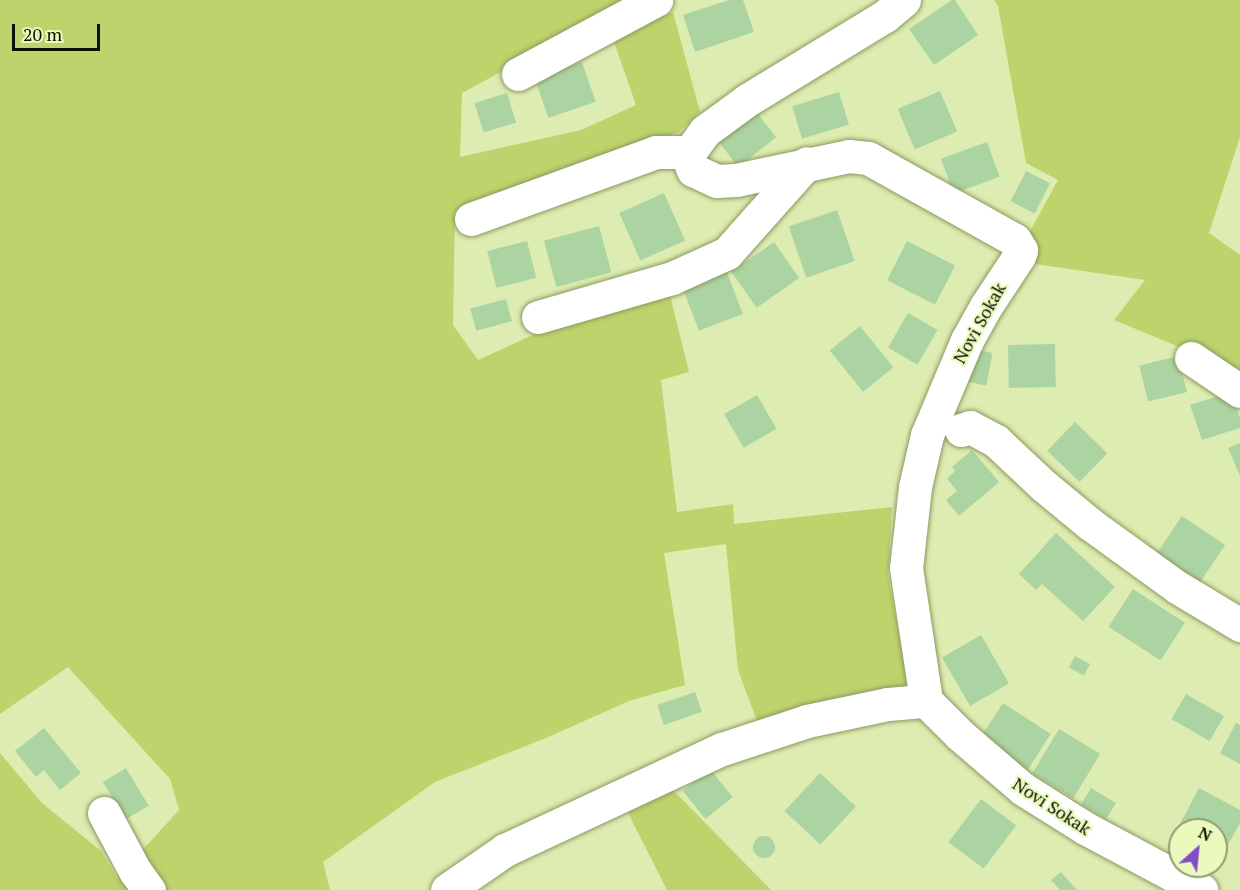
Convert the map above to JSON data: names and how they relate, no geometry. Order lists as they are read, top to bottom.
{
  "streets": {
    "street": ["Novi Sokak"]
  },
  "scale_bar": "20 m",
  "north": "top right"
}
